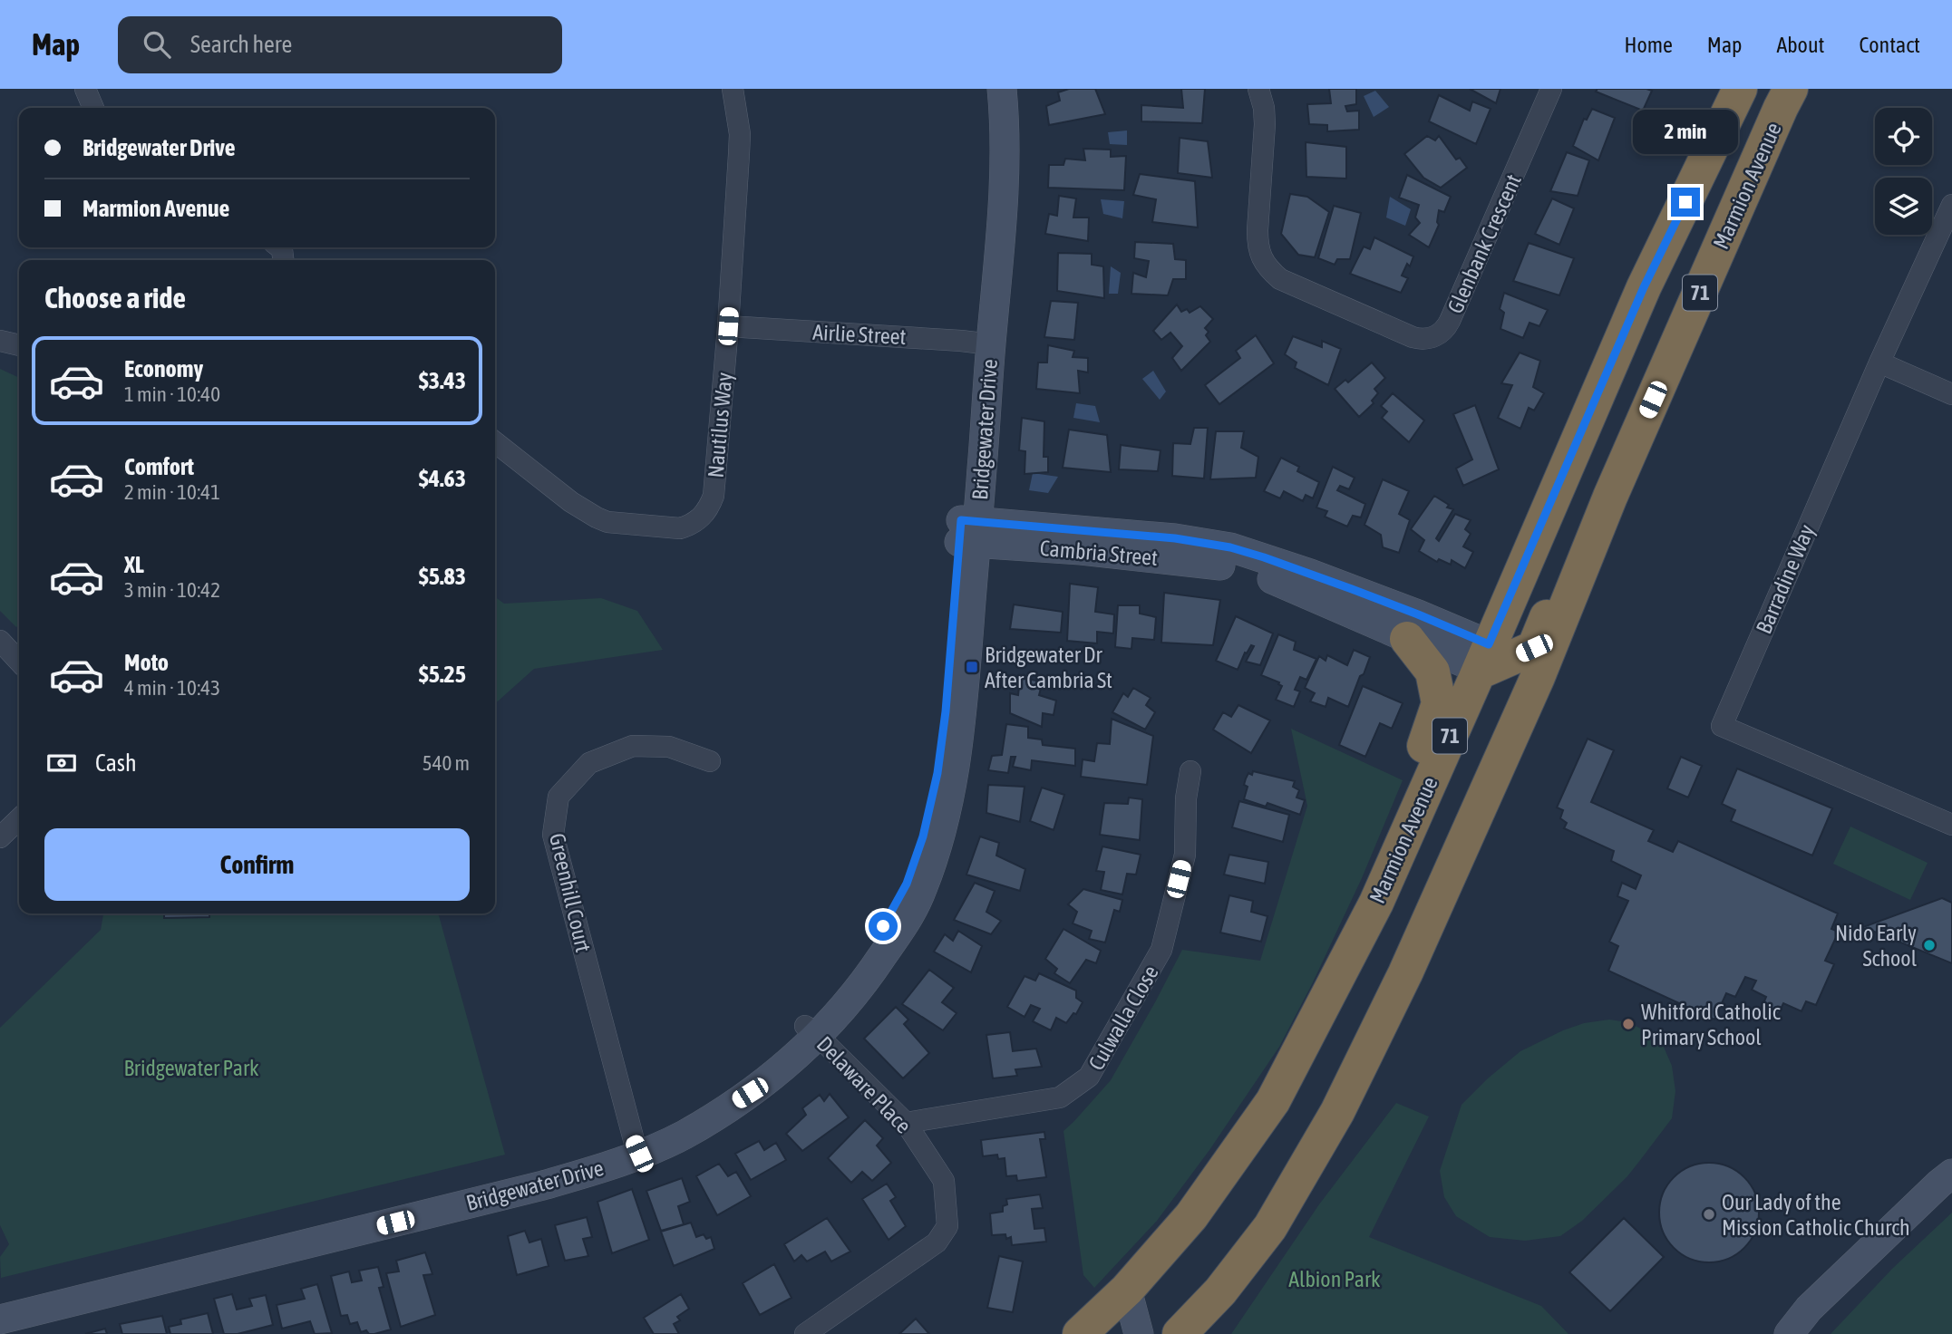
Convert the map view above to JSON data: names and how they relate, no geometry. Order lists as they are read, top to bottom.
{
  "streets": {
    "highway": ["Marmion Avenue", "71"],
    "street": [
      "Glenbank Crescent",
      "Airlie Street",
      "Nautilus Way",
      "Bridgewater Drive",
      "Cambria Street",
      "Barradine Way",
      "Greenhill Court",
      "Culwalla Close",
      "Delaware Place"
    ]
  },
  "crossings": [
    ["Marmion Avenue", "Cambria Street"],
    ["Airlie Street", "Nautilus Way"],
    ["Airlie Street", "Bridgewater Drive"],
    ["Bridgewater Drive", "Cambria Street"],
    ["Bridgewater Drive", "Greenhill Court"],
    ["Bridgewater Drive", "Delaware Place"],
    ["Culwalla Close", "Delaware Place"]
  ],
  "parks": ["Bridgewater Park", "Albion Park"],
  "places": {
    "transit": ["Bridgewater Dr After Cambria St"],
    "other": ["Nido Early School", "Whitford Catholic Primary School", "Our Lady of the Mission Catholic Church"]
  },
  "page": {
    "header": "Map",
    "search": "Search here",
    "nav": [
      "Home",
      "Map",
      "About",
      "Contact"
    ],
    "banner": ["Bridgewater Drive", "Marmion Avenue"],
    "bubble": "2 min",
    "heading": "Choose a ride",
    "list": [
      {
        "name": "Economy",
        "note": "1 min · 10:40",
        "value": "$3.43"
      },
      {
        "name": "Comfort",
        "note": "2 min · 10:41",
        "value": "$4.63"
      },
      {
        "name": "XL",
        "note": "3 min · 10:42",
        "value": "$5.83"
      },
      {
        "name": "Moto",
        "note": "4 min · 10:43",
        "value": "$5.25"
      }
    ],
    "pay": ["Cash", "540 m"],
    "buttons": "Confirm"
  }
}
